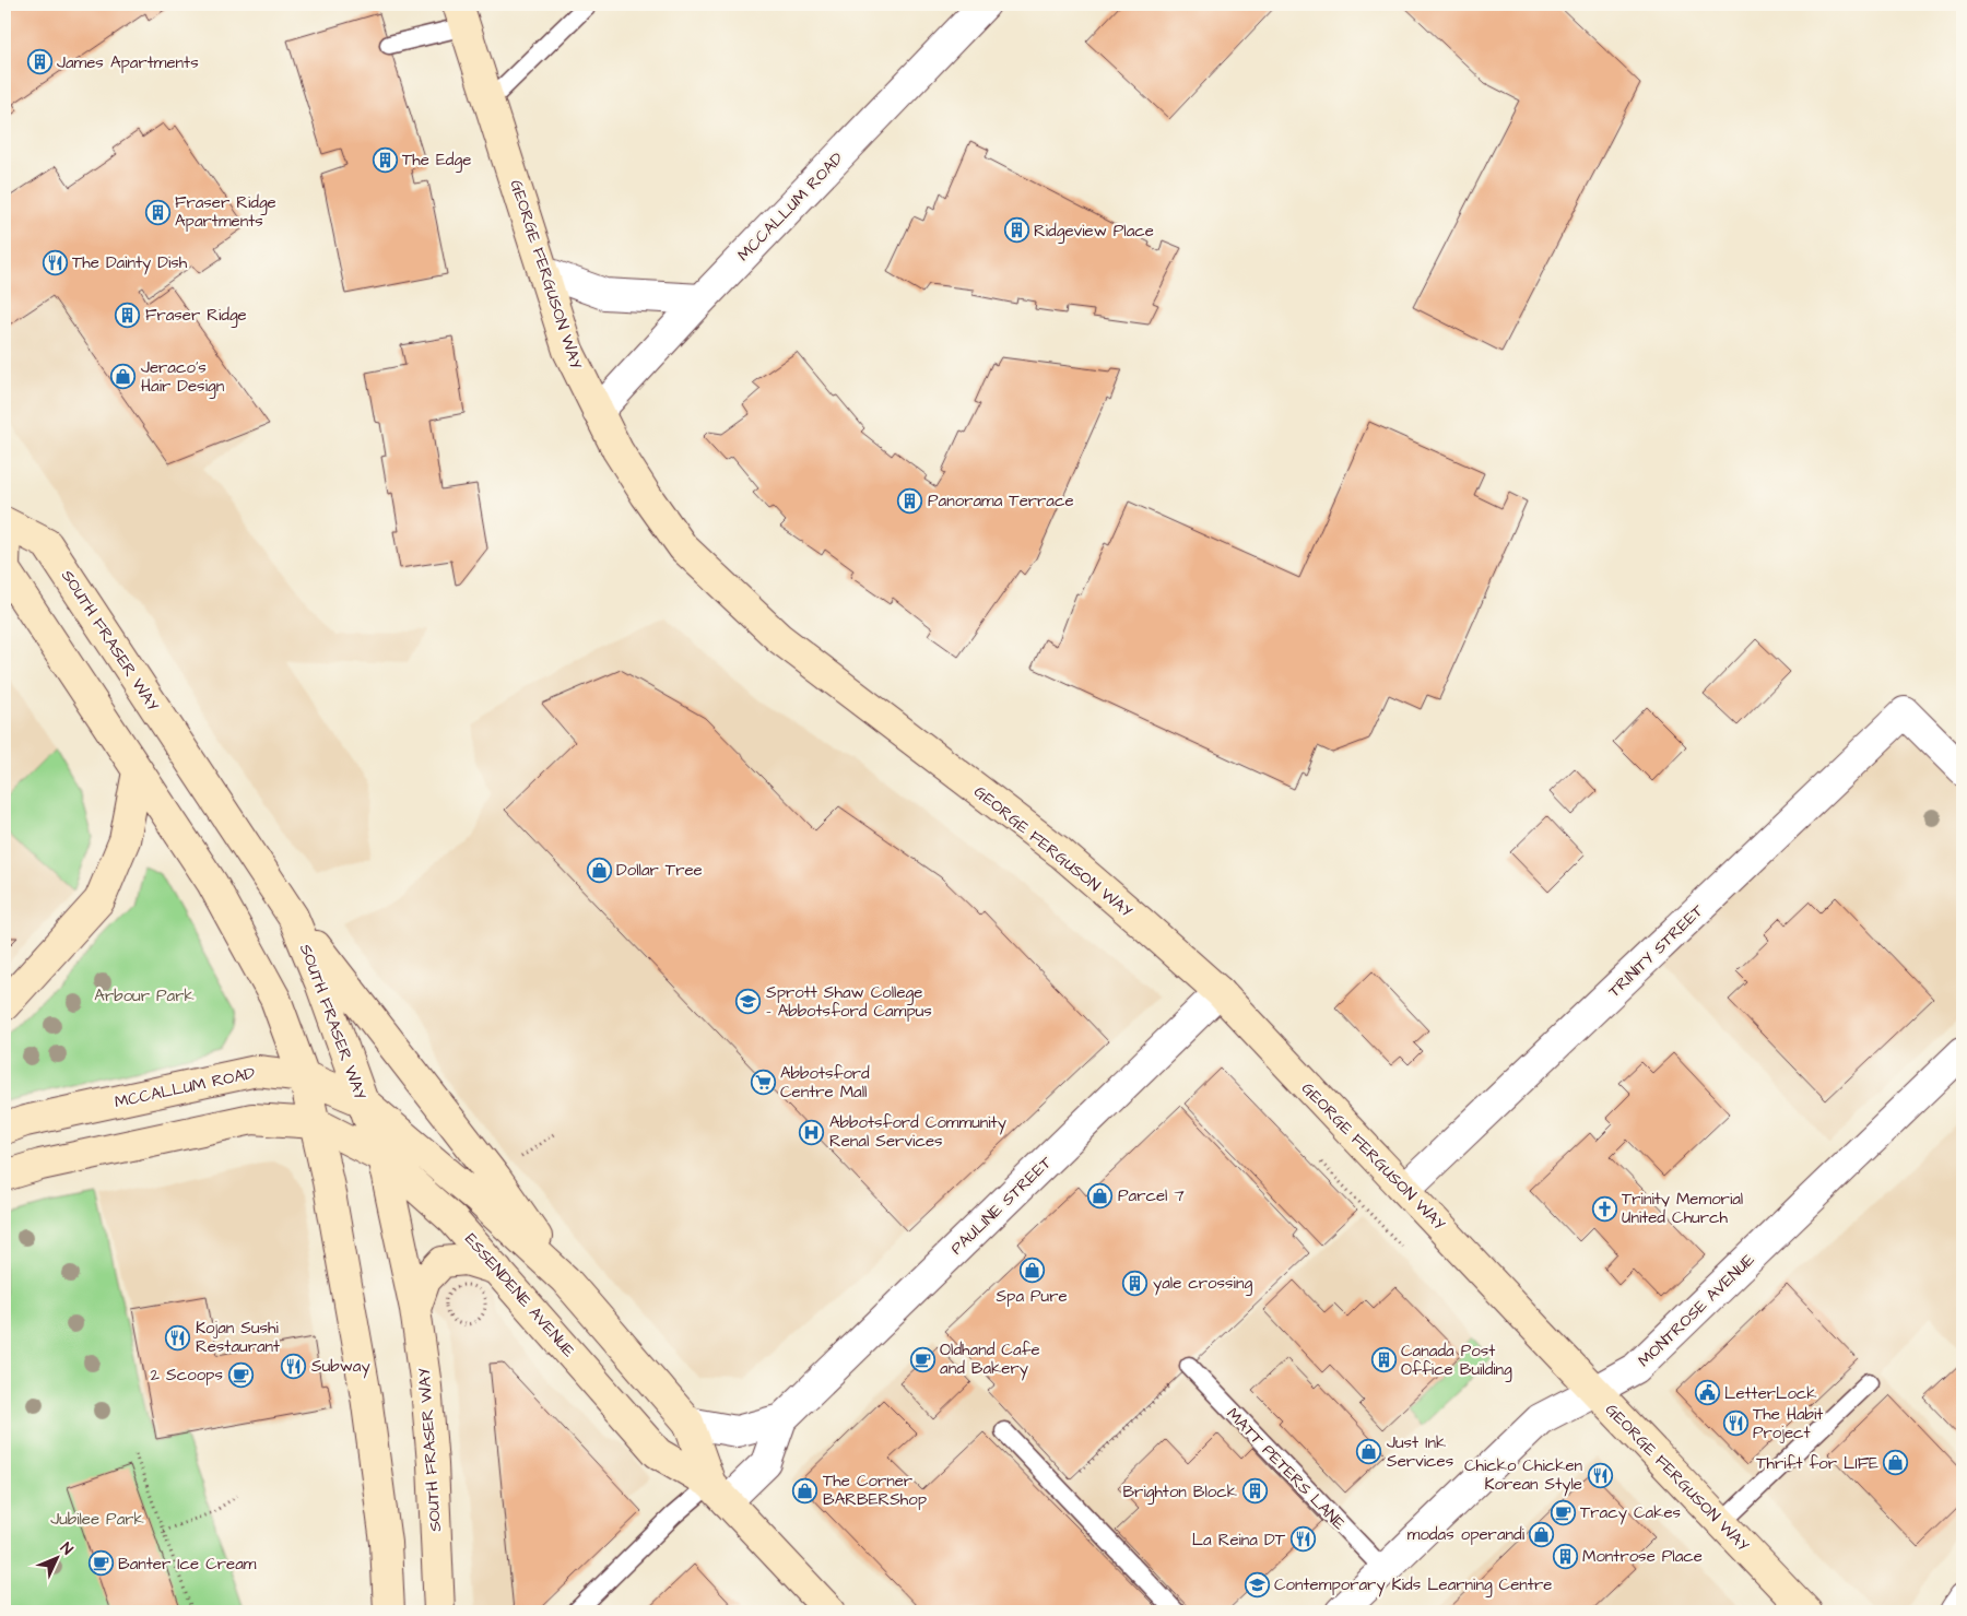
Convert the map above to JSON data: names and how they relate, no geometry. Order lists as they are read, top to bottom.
{
  "streets": {
    "main road": [
      "MCCALLUM ROAD",
      "GEORGE FERGUSON WAY",
      "SOUTH FRASER WAY",
      "ESSENDENE AVENUE"
    ],
    "street": ["TRINITY STREET", "PAULINE STREET", "MONTROSE AVENUE"],
    "lane": ["MATT PETERS LANE"]
  },
  "crossings": [
    ["MCCALLUM ROAD", "GEORGE FERGUSON WAY"],
    ["MCCALLUM ROAD", "SOUTH FRASER WAY"],
    ["MCCALLUM ROAD", "ESSENDENE AVENUE"],
    ["GEORGE FERGUSON WAY", "TRINITY STREET"],
    ["GEORGE FERGUSON WAY", "PAULINE STREET"],
    ["GEORGE FERGUSON WAY", "MONTROSE AVENUE"],
    ["SOUTH FRASER WAY", "ESSENDENE AVENUE"],
    ["PAULINE STREET", "ESSENDENE AVENUE"],
    ["MONTROSE AVENUE", "MATT PETERS LANE"]
  ],
  "parks": ["Arbour Park", "Jubilee Park"],
  "places": {
    "building": [
      "James Apartments",
      "The Edge",
      "Fraser Ridge Apartments",
      "Ridgeview Place",
      "Fraser Ridge",
      "Panorama Terrace",
      "yale crossing",
      "Canada Post Office Building",
      "Brighton Block",
      "Montrose Place"
    ],
    "restaurant": [
      "The Dainty Dish",
      "Kojan Sushi Restaurant",
      "Subway",
      "The Habit Project",
      "Chicko Chicken Korean Style",
      "La Reina DT"
    ],
    "shop": [
      "Jeraco's Hair Design",
      "Dollar Tree",
      "Parcel 7",
      "Spa Pure",
      "Just Ink Services",
      "Thrift for LIFE",
      "The Corner BARBERShop",
      "modas operandi"
    ],
    "school or university": ["Sprott Shaw College - Abbotsford Campus", "Contemporary Kids Learning Centre"],
    "supermarket": ["Abbotsford Centre Mall"],
    "hospital": ["Abbotsford Community Renal Services"],
    "church": ["Trinity Memorial United Church"],
    "cafe": [
      "Oldhand Cafe and Bakery",
      "2 Scoops",
      "Tracy Cakes",
      "Banter Ice Cream"
    ],
    "public building": ["LetterLock"]
  },
  "north": "top right"
}
